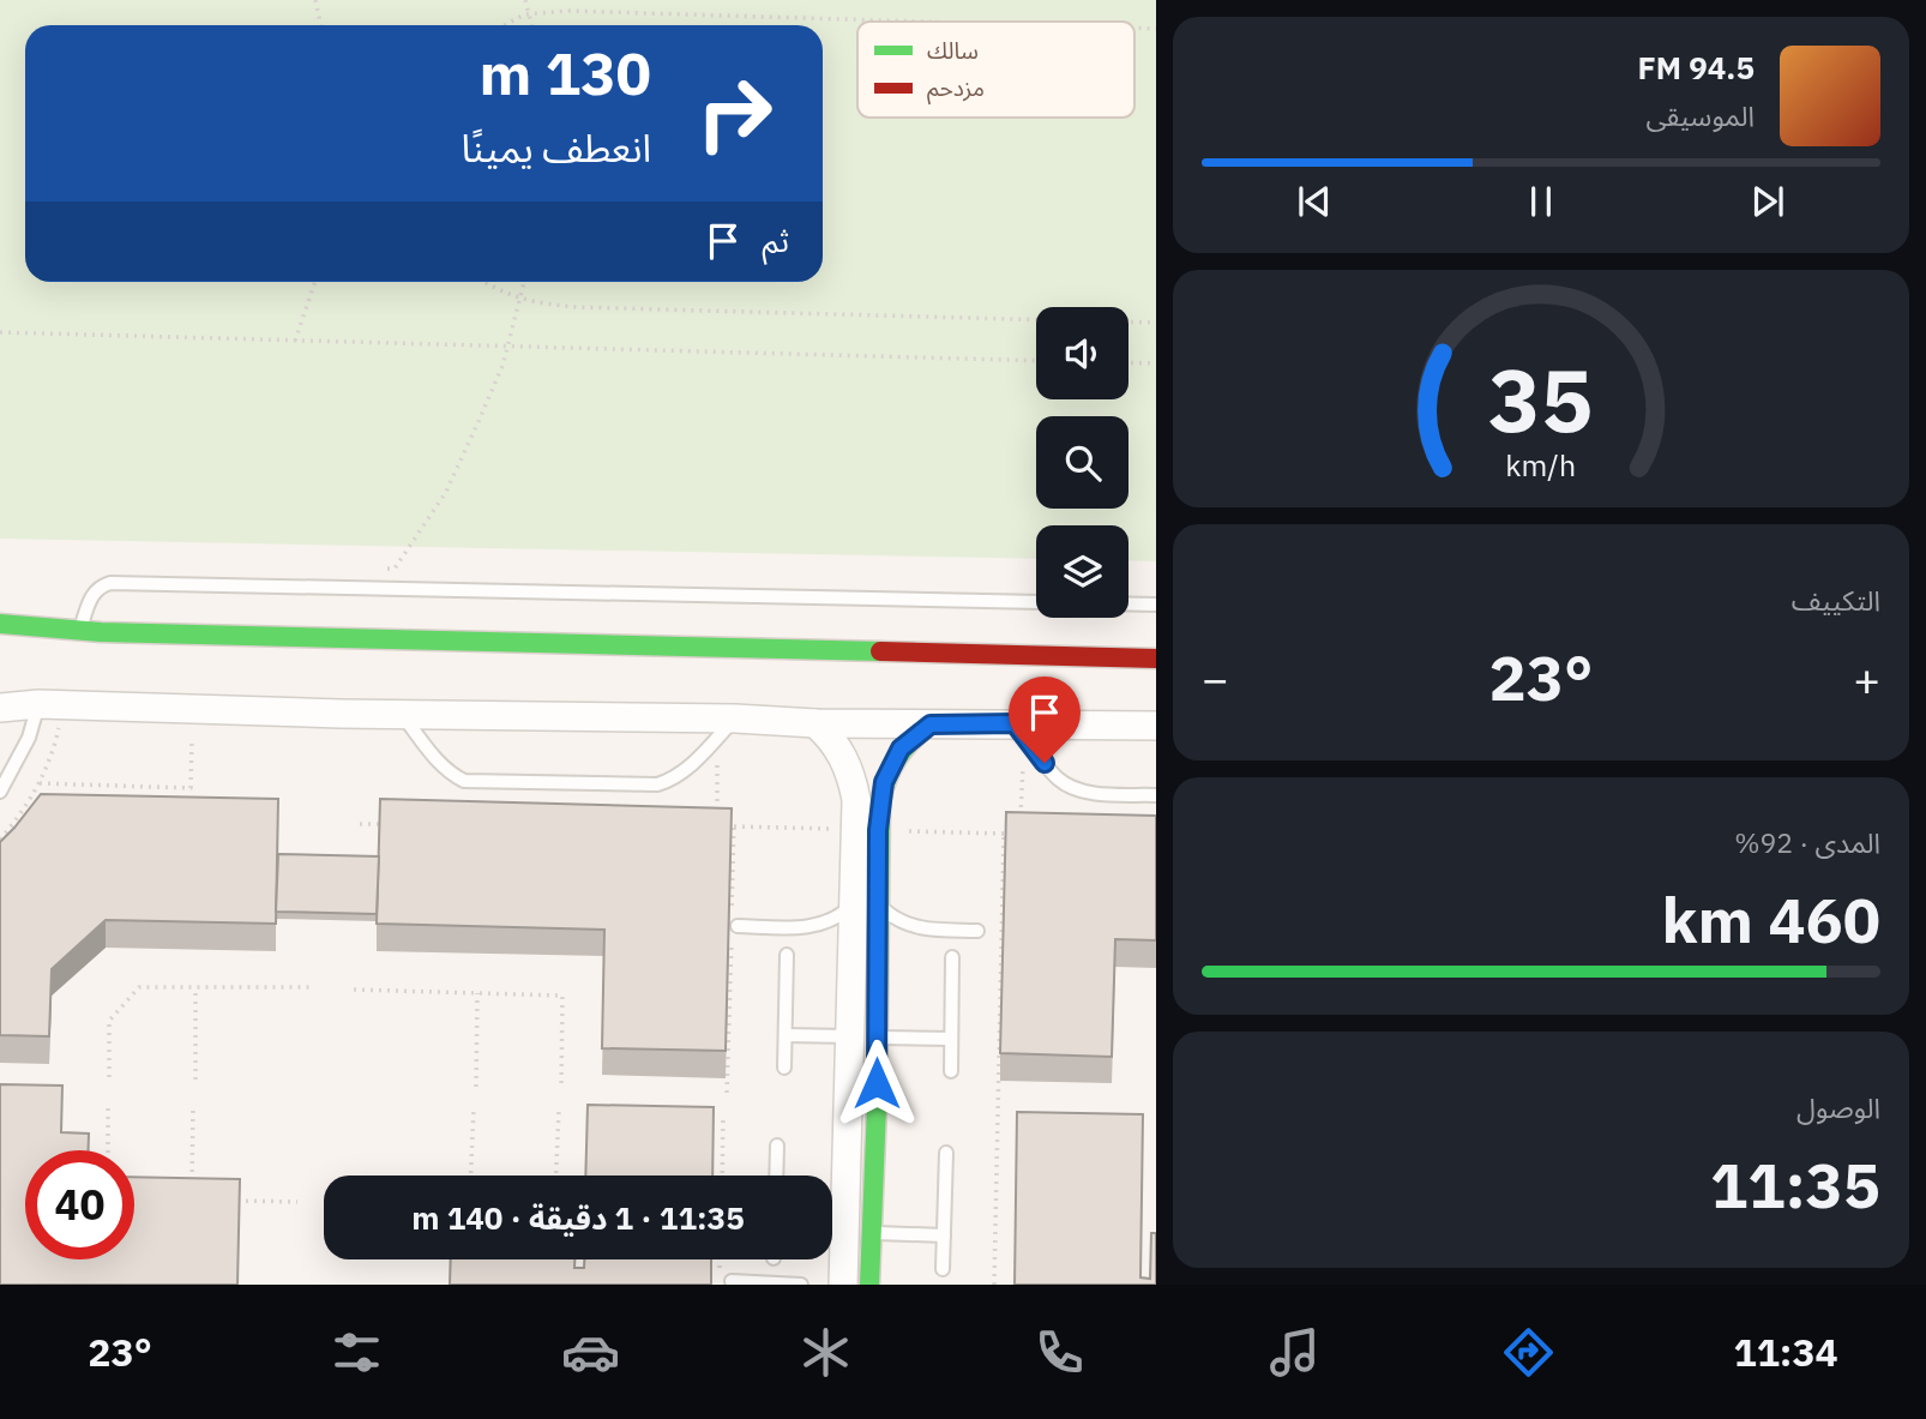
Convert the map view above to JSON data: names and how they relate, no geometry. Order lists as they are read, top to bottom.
{
  "legend": ["سالك", "مزدحم"],
  "page": {
    "turn": ["130 m", "انعطف يمينًا"],
    "song": ["94.5 FM", "الموسيقى"],
    "then": "ثم",
    "tile": [
      "التكييف",
      ["المدى · 92%", "460 km"],
      ["الوصول", "11:35"]
    ],
    "heat": ["−", "23°", "+"],
    "limit": "40",
    "trip": "11:35 · 1 دقيقة · 140 m",
    "tabs": ["11:34", "23°"],
    "gauge": ["35", "km/h"]
  }
}
